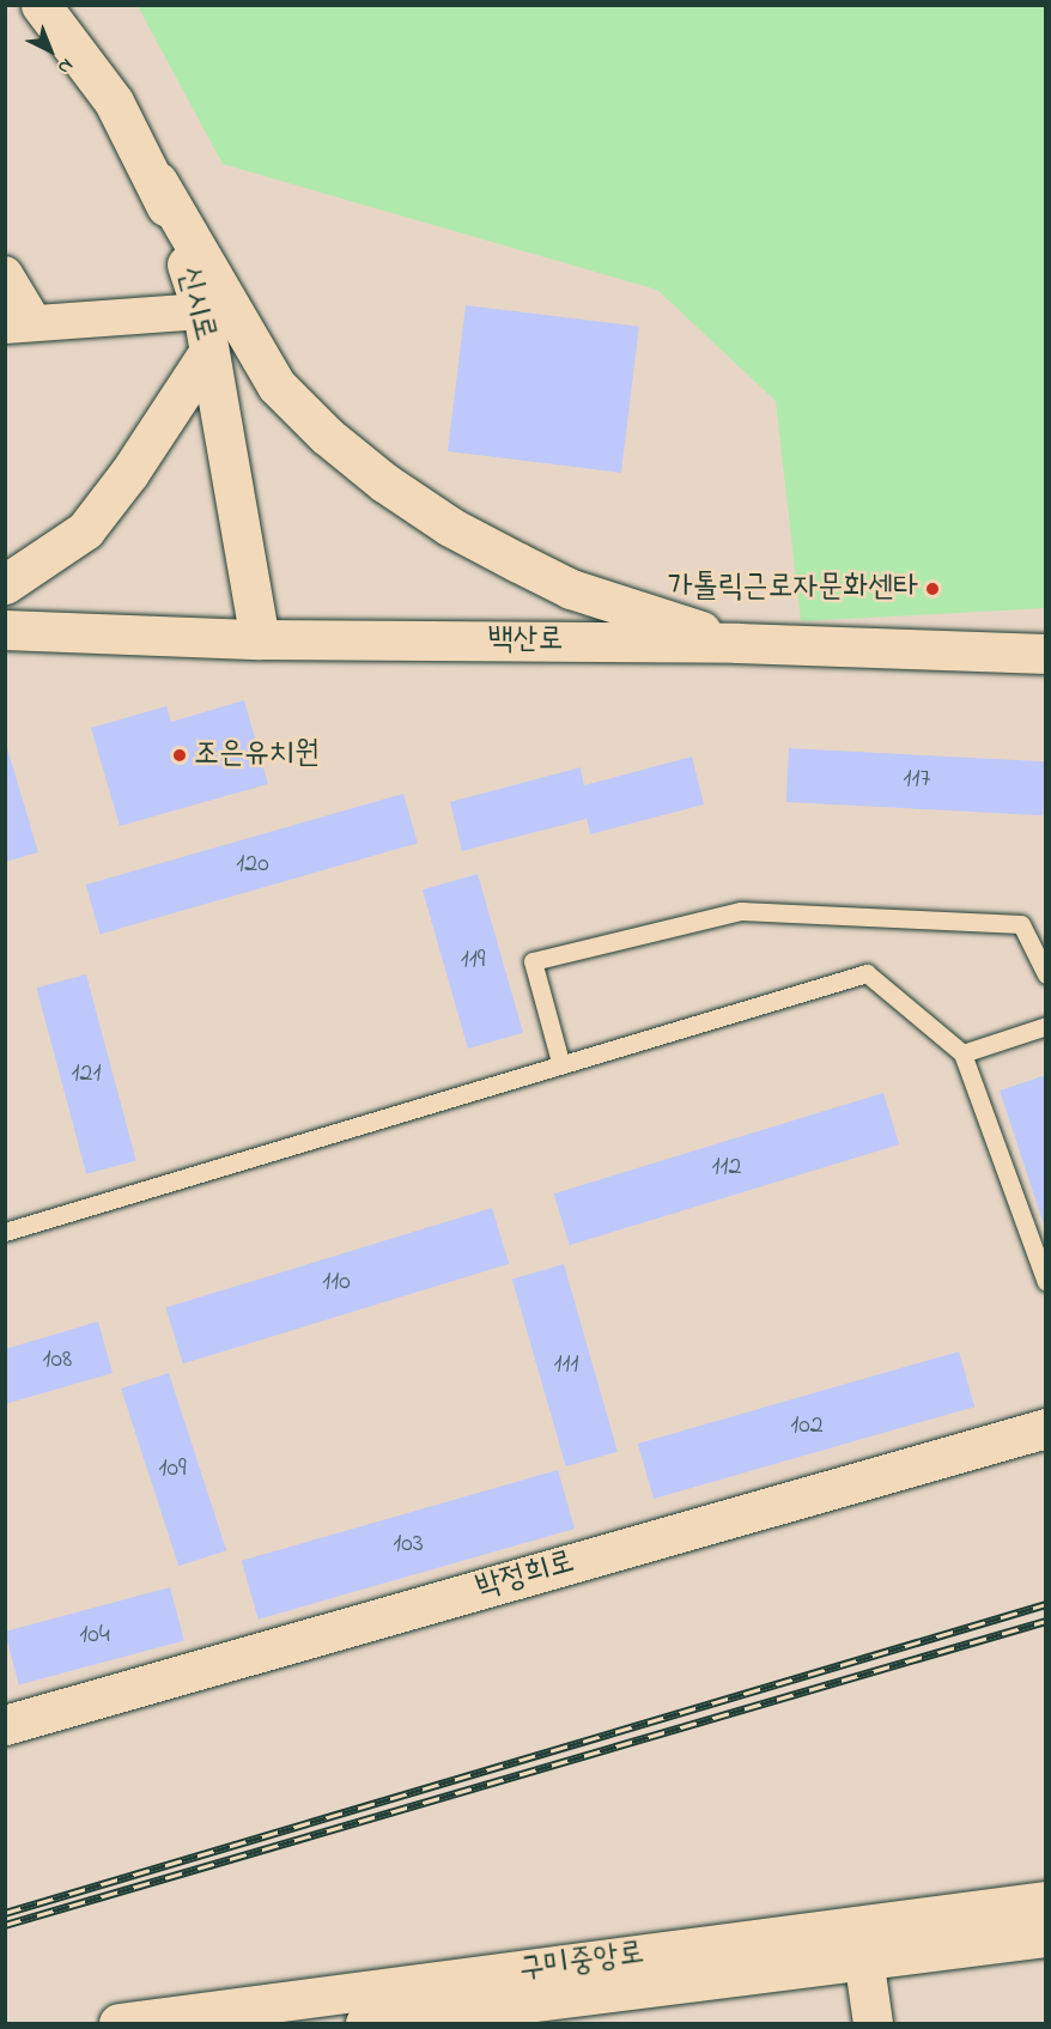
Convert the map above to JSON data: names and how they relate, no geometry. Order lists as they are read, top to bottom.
{
  "streets": {
    "street": [
      "신시로",
      "백산로",
      "박정희로",
      "구미중앙로"
    ]
  },
  "crossings": [
    ["신시로", "백산로"]
  ],
  "places": ["가톨릭근로자문화센타", "조은유치원"],
  "house_numbers": [
    "117",
    "120",
    "119",
    "121",
    "112",
    "110",
    "108",
    "111",
    "102",
    "109",
    "103",
    "104"
  ],
  "north": "bottom right"
}
